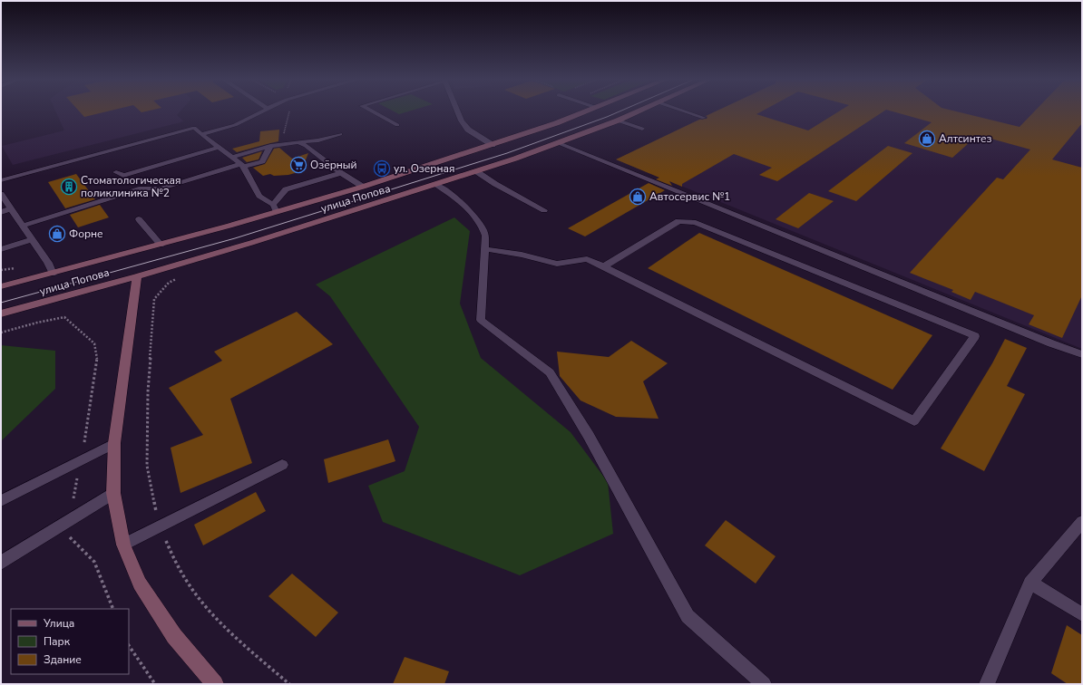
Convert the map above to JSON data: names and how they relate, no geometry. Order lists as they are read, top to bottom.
{
  "streets": {
    "main road": ["улица Попова"]
  },
  "places": {
    "shop": ["Алтсинтез", "Автосервис №1", "Форне"],
    "supermarket": ["Озёрный"],
    "bus stop": ["ул. Озерная"],
    "building": ["Стоматологическая поликлиника №2"]
  },
  "legend": ["Улица", "Парк", "Здание"]
}
